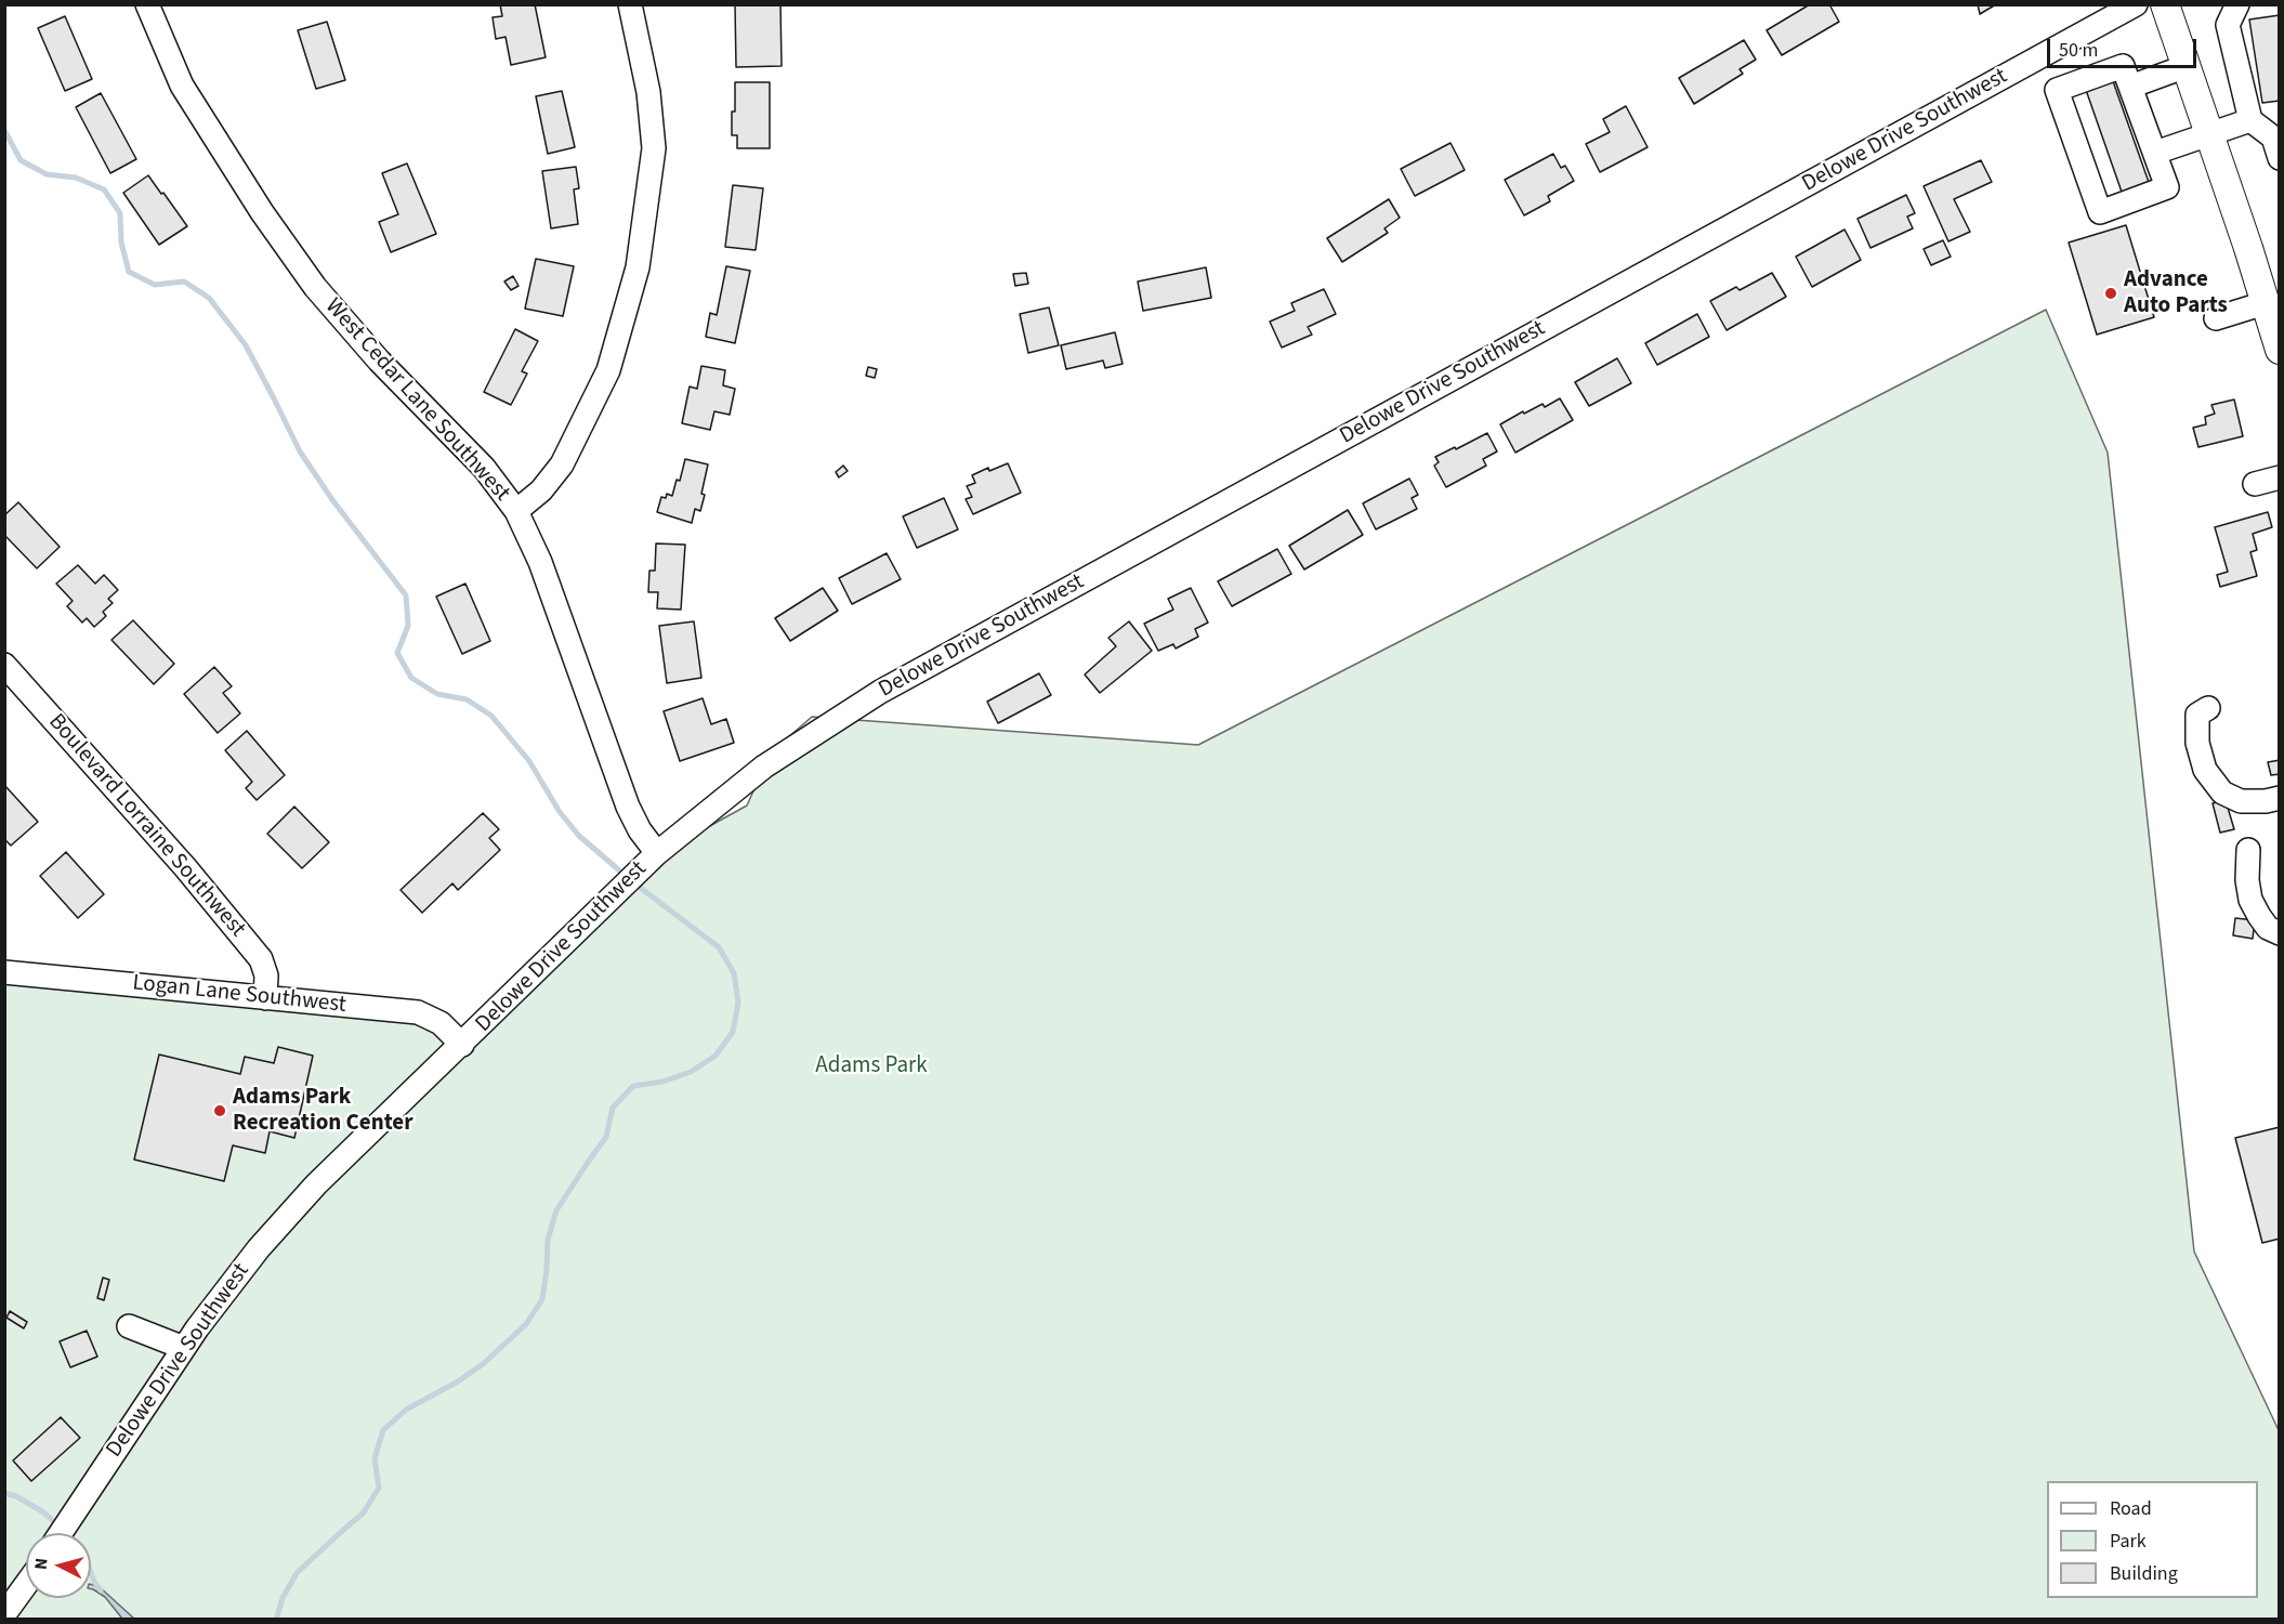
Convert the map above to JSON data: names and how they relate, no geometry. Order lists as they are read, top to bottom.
{
  "streets": {
    "street": [
      "Delowe Drive Southwest",
      "West Cedar Lane Southwest",
      "Boulevard Lorraine Southwest",
      "Logan Lane Southwest"
    ]
  },
  "crossings": [
    ["Delowe Drive Southwest", "West Cedar Lane Southwest"],
    ["Delowe Drive Southwest", "Logan Lane Southwest"],
    ["Boulevard Lorraine Southwest", "Logan Lane Southwest"]
  ],
  "parks": ["Adams Park"],
  "places": ["Advance Auto Parts", "Adams Park Recreation Center"],
  "legend": ["Road", "Park", "Building"],
  "scale_bar": "50 m",
  "north": "left"
}
